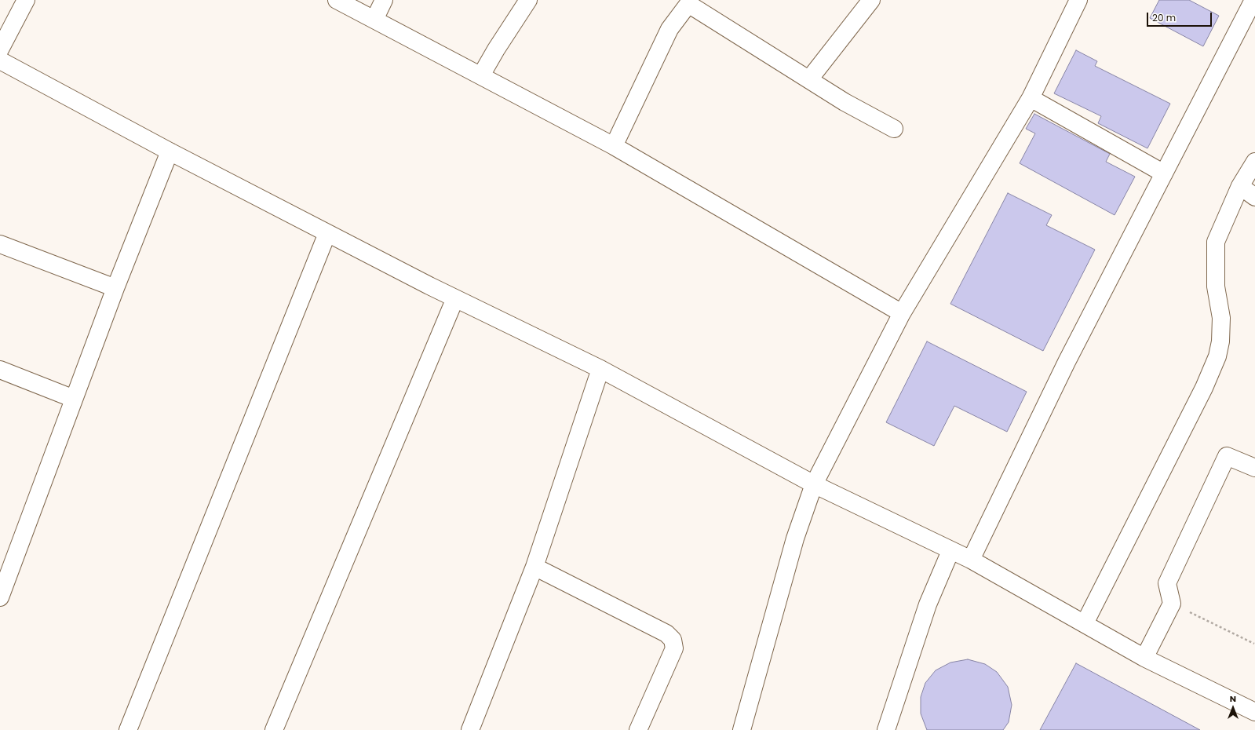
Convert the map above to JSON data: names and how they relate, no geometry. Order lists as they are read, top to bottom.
{
  "scale_bar": "20 m",
  "north": "top"
}
